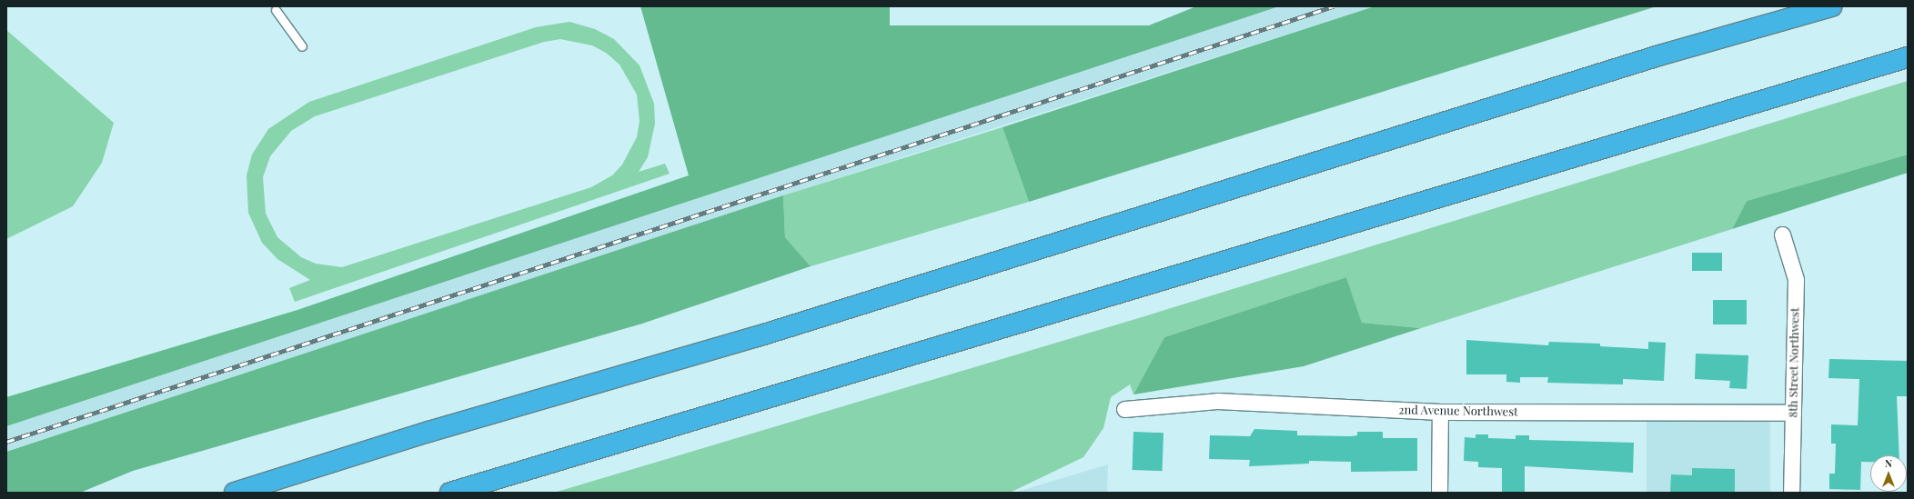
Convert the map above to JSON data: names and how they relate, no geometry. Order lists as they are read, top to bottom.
{
  "streets": {
    "street": ["8th Street Northwest", "2nd Avenue Northwest"]
  },
  "crossings": [
    ["8th Street Northwest", "2nd Avenue Northwest"]
  ],
  "north": "top"
}
